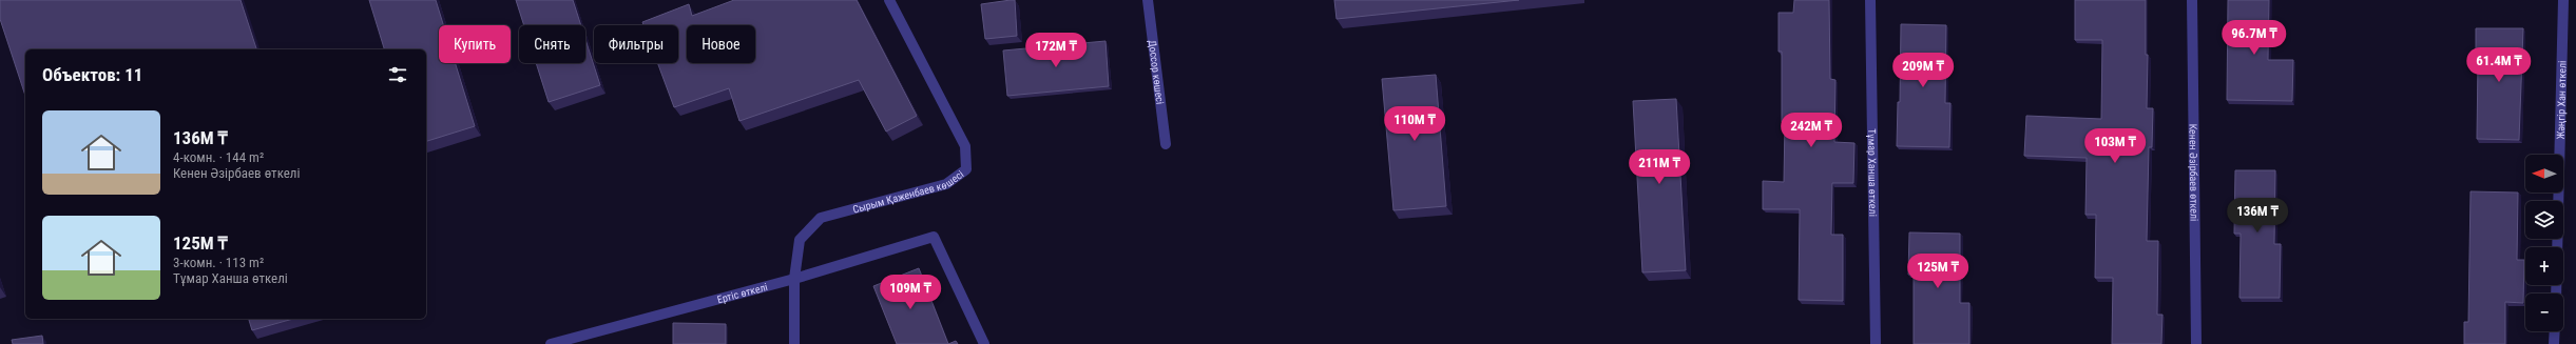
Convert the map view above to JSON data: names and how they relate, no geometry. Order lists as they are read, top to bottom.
{
  "streets": {
    "street": [
      "Доссор көшесі",
      "Жәңгір Хан өткелі",
      "Тұмар Ханша өткелі",
      "Кенен Әзірбаев өткелі",
      "Сырым Қаженбаев көшесі",
      "Ертіс өткелі"
    ]
  },
  "crossings": [
    ["Сырым Қаженбаев көшесі", "Ертіс өткелі"]
  ],
  "north": "left",
  "page": {
    "price": [
      "96.7M ₸",
      "172M ₸",
      "61.4M ₸",
      "209M ₸",
      "110M ₸",
      "242M ₸",
      "103M ₸",
      "211M ₸",
      "136M ₸",
      "125M ₸",
      "109M ₸"
    ],
    "chip": [
      "Купить",
      "Снять",
      "Фильтры",
      "Новое"
    ],
    "heading": "Объектов: 11",
    "list": [
      {
        "name": "136M ₸",
        "note": "4-комн. · 144 m² · Кенен Әзірбаев өткелі"
      },
      {
        "name": "125M ₸",
        "note": "3-комн. · 113 m² · Тұмар Ханша өткелі"
      }
    ],
    "map_buttons": ["+", "−"]
  }
}
